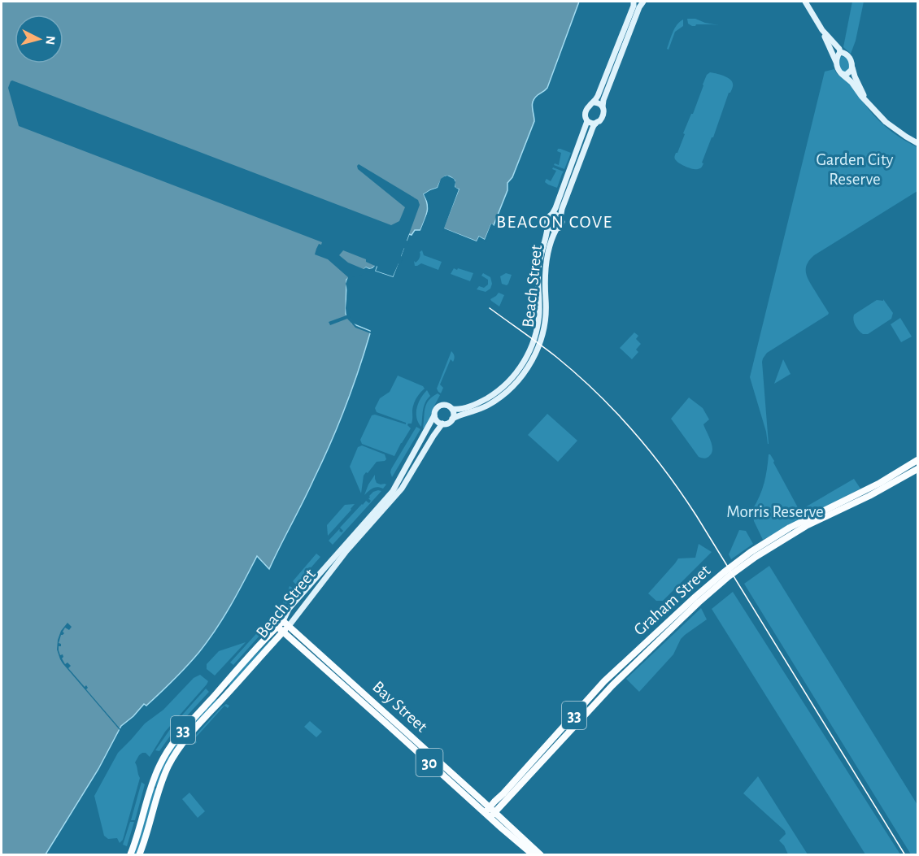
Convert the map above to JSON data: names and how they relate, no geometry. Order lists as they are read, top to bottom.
{
  "streets": {
    "main road": [
      "Beach Street",
      "Graham Street",
      "Bay Street",
      "33",
      "30"
    ]
  },
  "crossings": [
    ["Beach Street", "Bay Street"],
    ["Graham Street", "Bay Street"]
  ],
  "districts": ["BEACON COVE"],
  "parks": ["Garden City Reserve", "Morris Reserve"],
  "north": "right"
}
